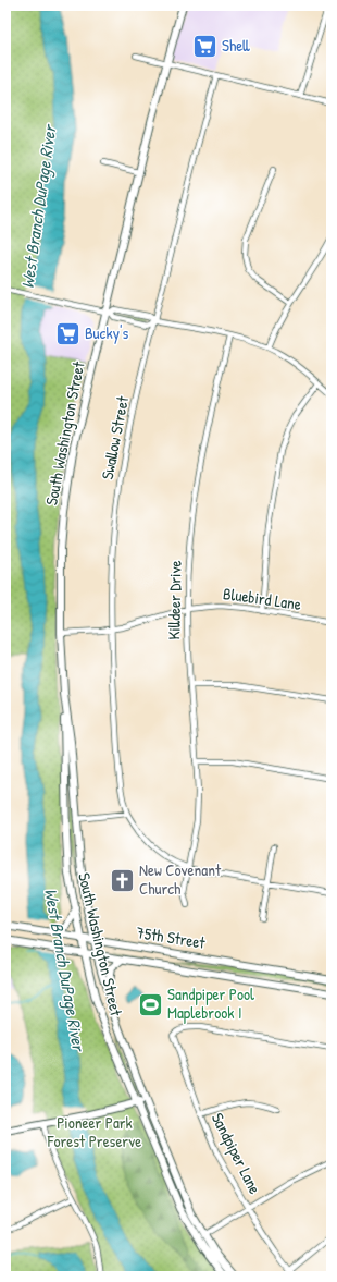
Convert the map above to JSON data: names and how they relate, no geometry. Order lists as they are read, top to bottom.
{
  "streets": {
    "main road": ["South Washington Street", "75th Street"],
    "street": [
      "Swallow Street",
      "Bluebird Lane",
      "Killdeer Drive",
      "Sandpiper Lane"
    ]
  },
  "crossings": [
    ["South Washington Street", "Bluebird Lane"],
    ["South Washington Street", "75th Street"],
    ["Swallow Street", "Bluebird Lane"],
    ["Swallow Street", "Killdeer Drive"],
    ["Bluebird Lane", "Killdeer Drive"]
  ],
  "water": ["West Branch DuPage River"],
  "parks": ["Pioneer Park Forest Preserve"],
  "places": {
    "supermarket": ["Shell", "Bucky's"],
    "church": ["New Covenant Church"],
    "sports": ["Sandpiper Pool Maplebrook I"]
  }
}
